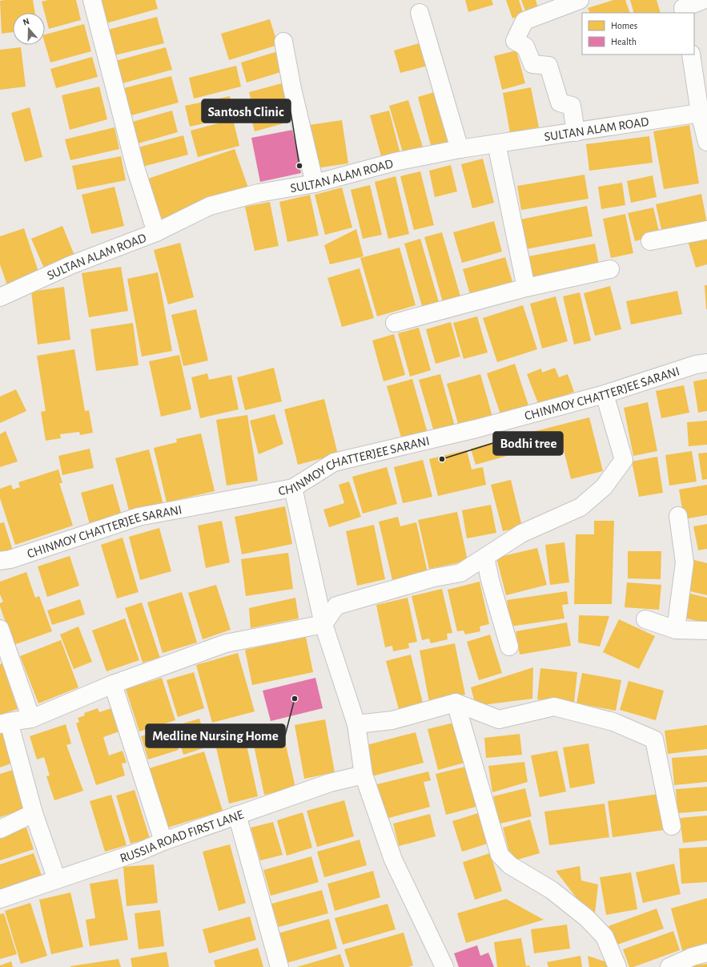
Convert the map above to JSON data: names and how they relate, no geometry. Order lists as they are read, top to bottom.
{
  "streets": {
    "street": ["SULTAN ALAM ROAD", "CHINMOY CHATTERJEE SARANI", "RUSSIA ROAD FIRST LANE"]
  },
  "places": ["Santosh Clinic", "Bodhi tree", "Medline Nursing Home"],
  "legend": ["Homes", "Health"],
  "north": "top"
}
